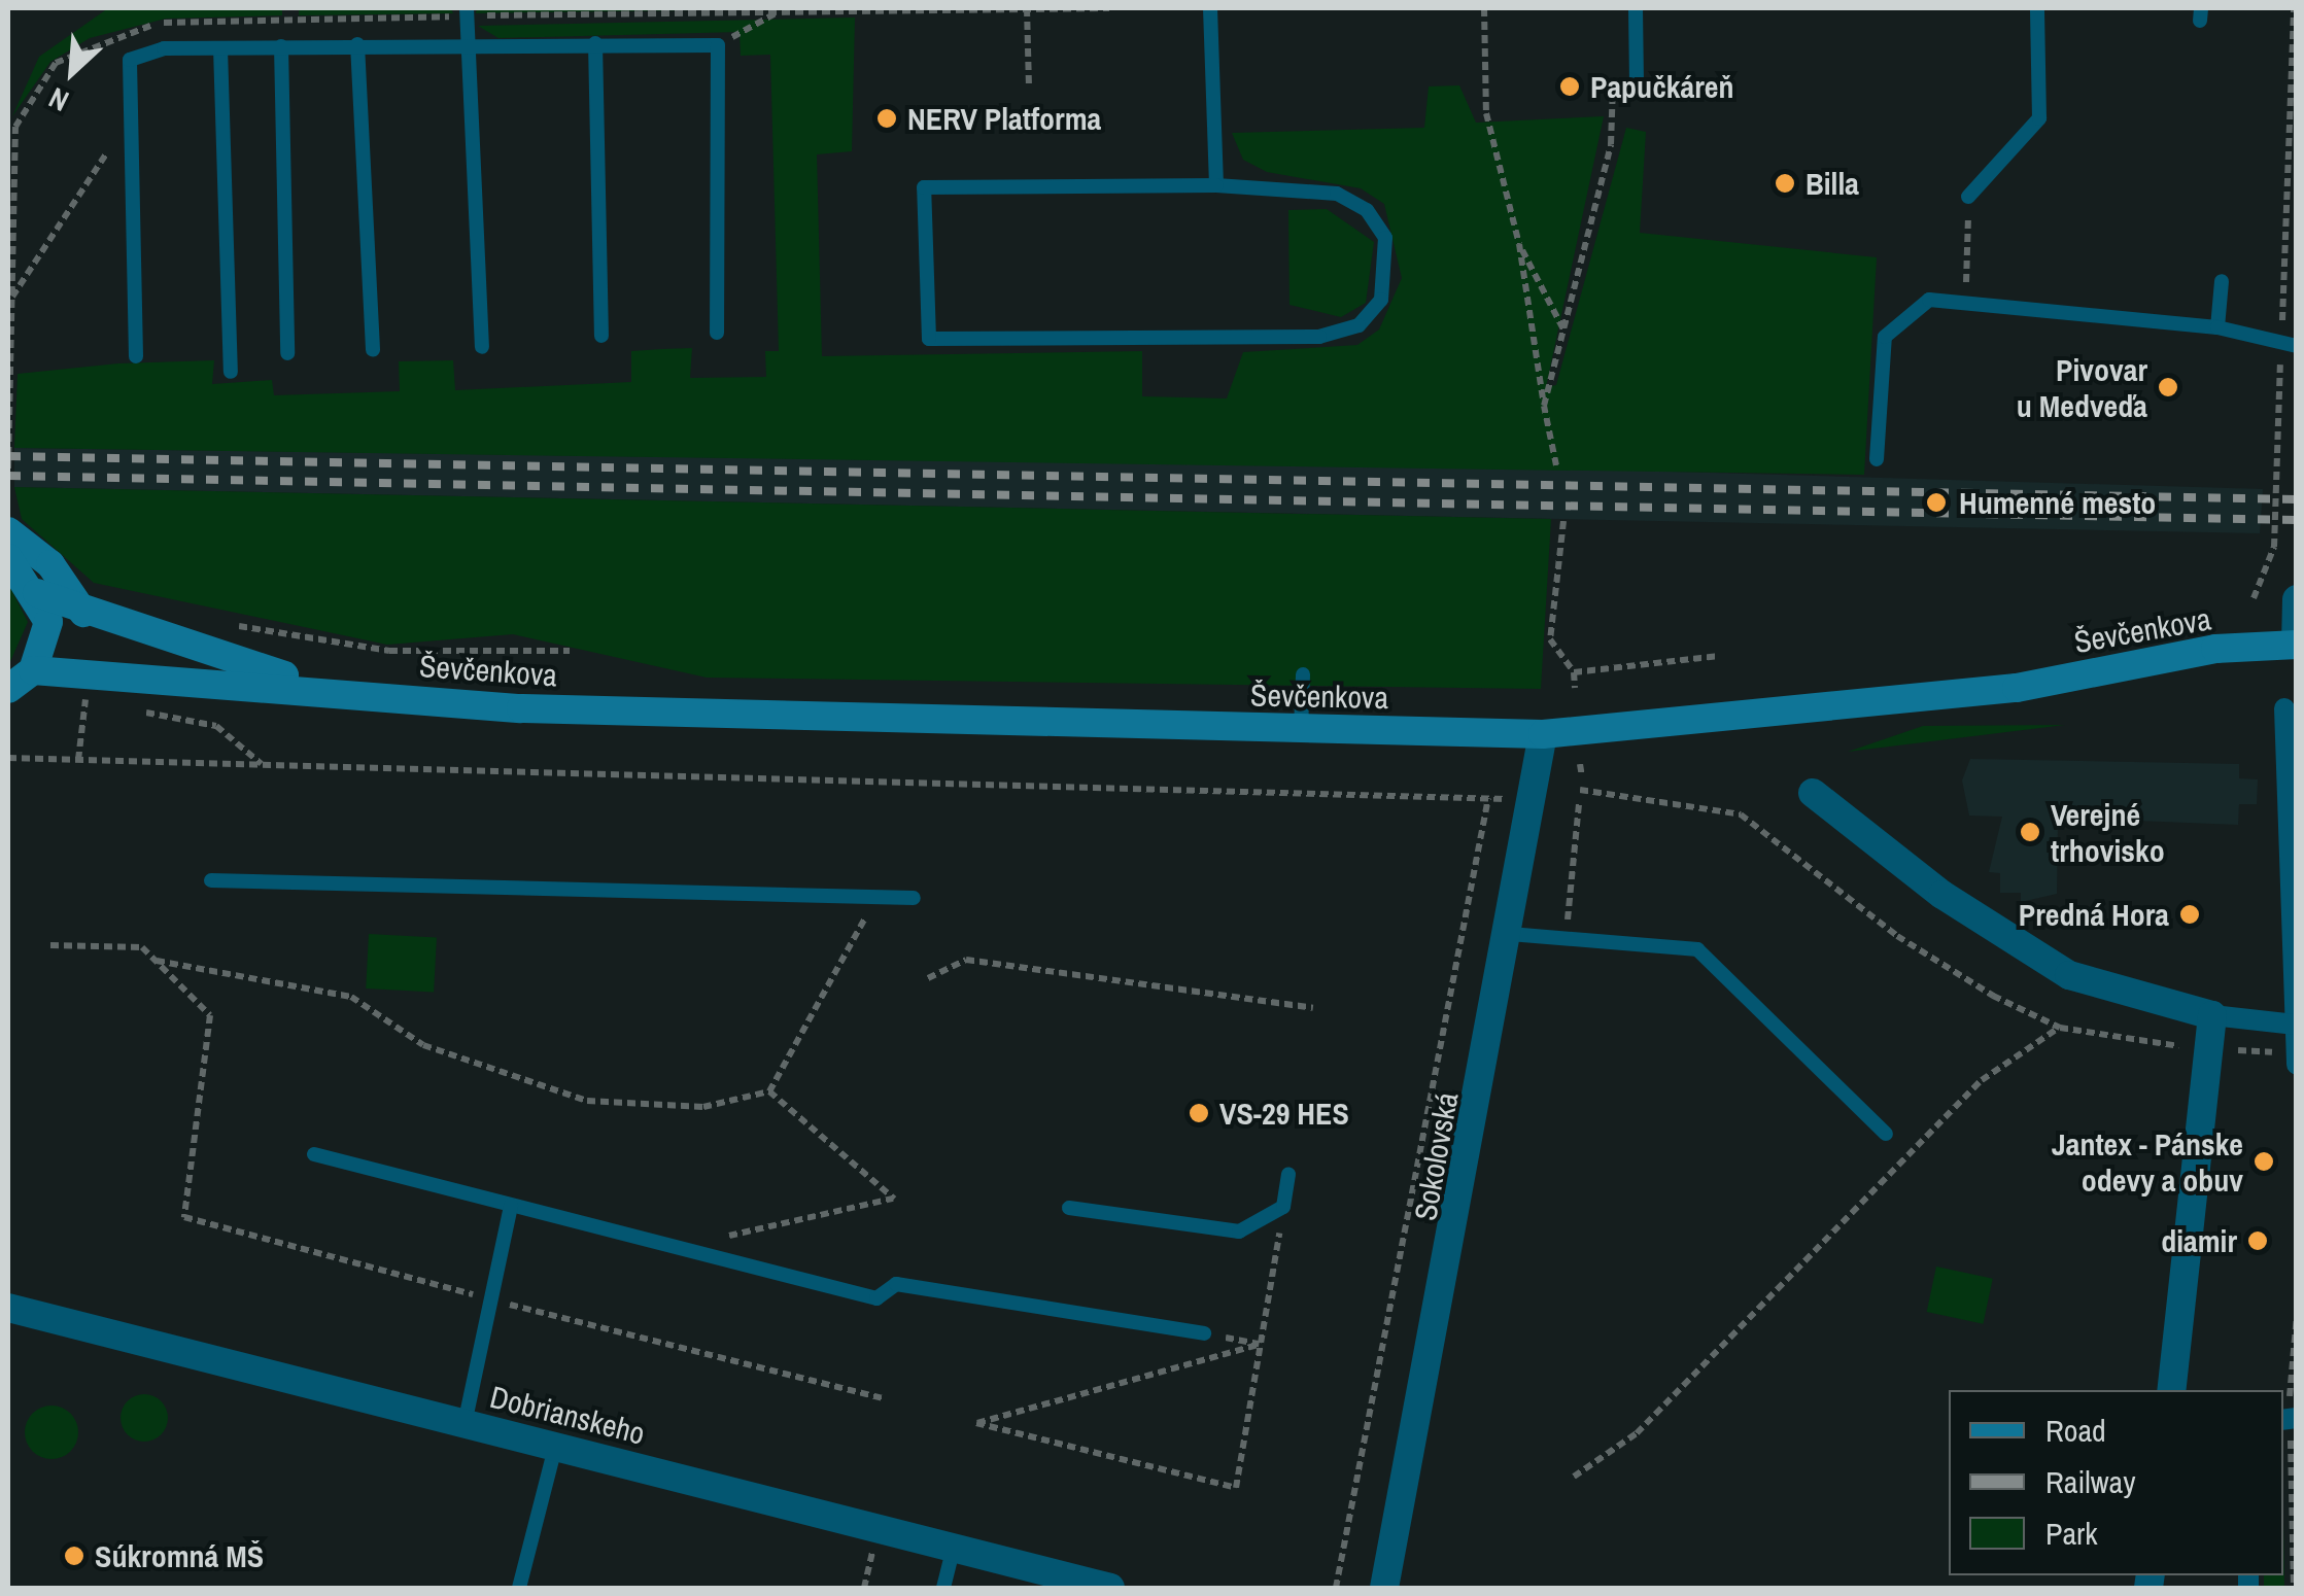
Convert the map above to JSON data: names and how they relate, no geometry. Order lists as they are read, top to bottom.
{
  "streets": {
    "main road": ["Ševčenkova"],
    "street": ["Sokolovská", "Dobrianskeho"]
  },
  "crossings": [
    ["Ševčenkova", "Sokolovská"]
  ],
  "places": [
    "Papučkáreň",
    "NERV Platforma",
    "Billa",
    "Pivovar u Medveďa",
    "Humenné mesto",
    "Verejné trhovisko",
    "Predná Hora",
    "VS-29 HES",
    "Jantex - Pánske odevy a obuv",
    "diamir",
    "Súkromná MŠ"
  ],
  "legend": ["Road", "Railway", "Park"],
  "north": "bottom left"
}
